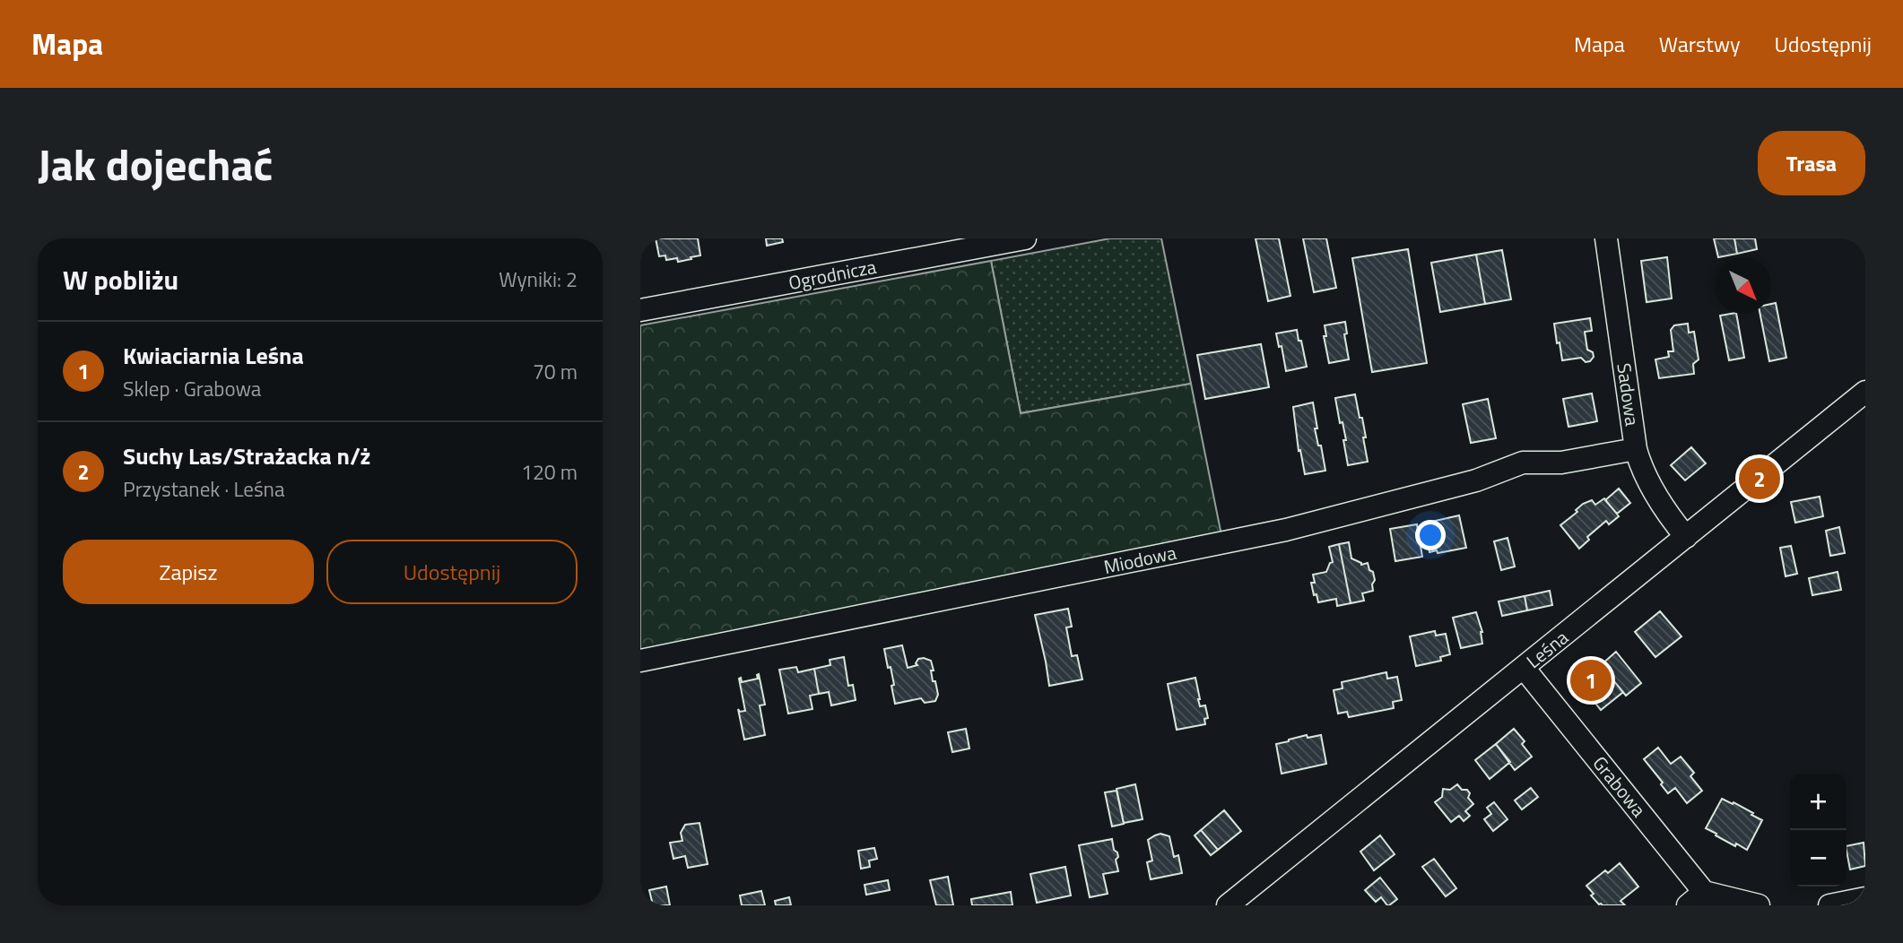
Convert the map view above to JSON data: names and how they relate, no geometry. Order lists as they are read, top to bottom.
{
  "streets": {
    "street": [
      "Ogrodnicza",
      "Sadowa",
      "Miodowa",
      "Leśna",
      "Grabowa"
    ]
  },
  "crossings": [
    ["Sadowa", "Miodowa"],
    ["Sadowa", "Leśna"],
    ["Leśna", "Grabowa"]
  ],
  "north": "bottom right",
  "page": {
    "header": "Mapa",
    "nav": ["Mapa", "Warstwy", "Udostępnij"],
    "title": "Jak dojechać",
    "buttons": [
      "Trasa",
      ["Zapisz", "Udostępnij"]
    ],
    "heading": ["W pobliżu", "Wyniki: 2"],
    "list": [
      {
        "mark": "1",
        "name": "Kwiaciarnia Leśna",
        "note": "Sklep · Grabowa",
        "value": "70 m"
      },
      {
        "mark": "2",
        "name": "Suchy Las/Strażacka n/ż",
        "note": "Przystanek · Leśna",
        "value": "120 m"
      }
    ],
    "pins": ["2", "1"],
    "map_buttons": ["+", "−"]
  }
}
